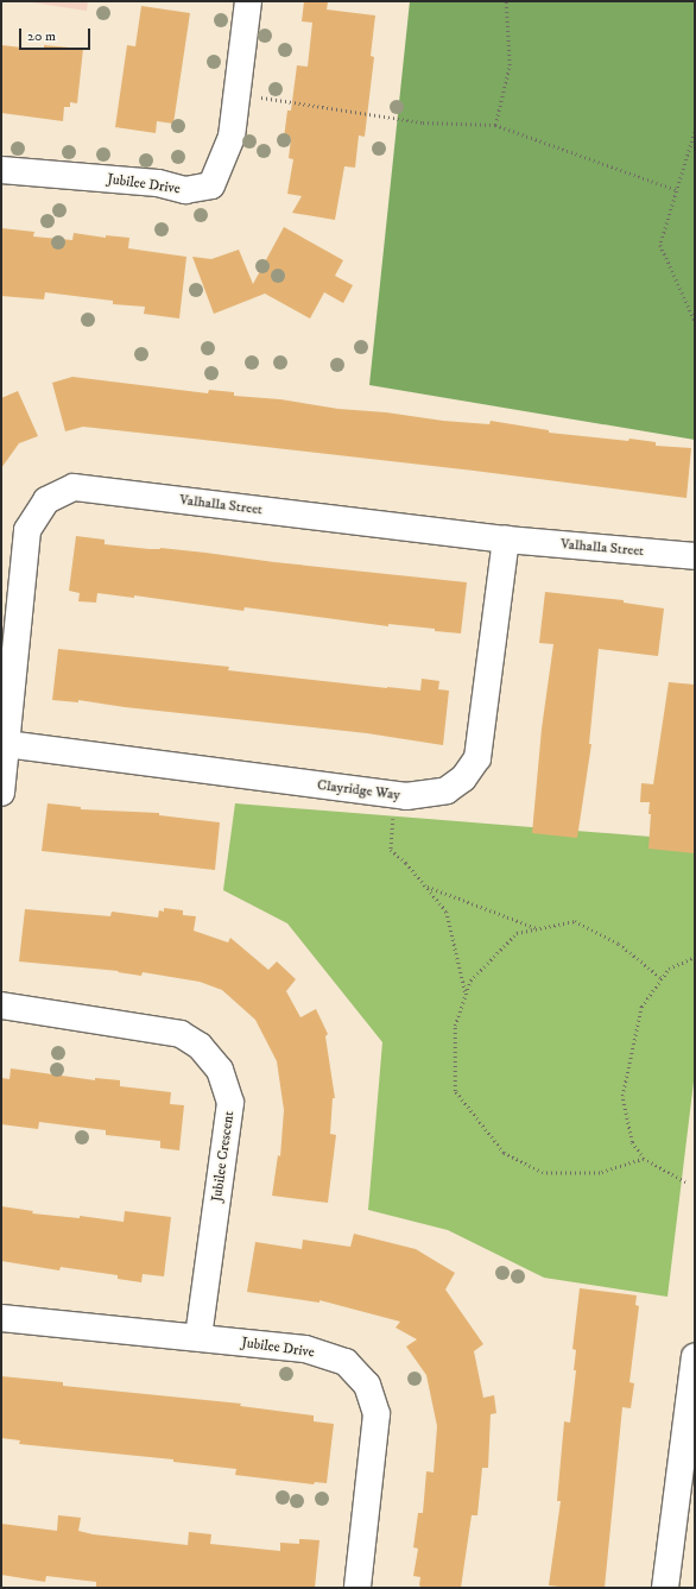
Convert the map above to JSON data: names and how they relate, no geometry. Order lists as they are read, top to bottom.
{
  "streets": {
    "street": [
      "Jubilee Drive",
      "Valhalla Street",
      "Clayridge Way",
      "Jubilee Crescent"
    ]
  },
  "crossings": [
    ["Jubilee Drive", "Jubilee Crescent"],
    ["Valhalla Street", "Clayridge Way"]
  ],
  "scale_bar": "20 m"
}
